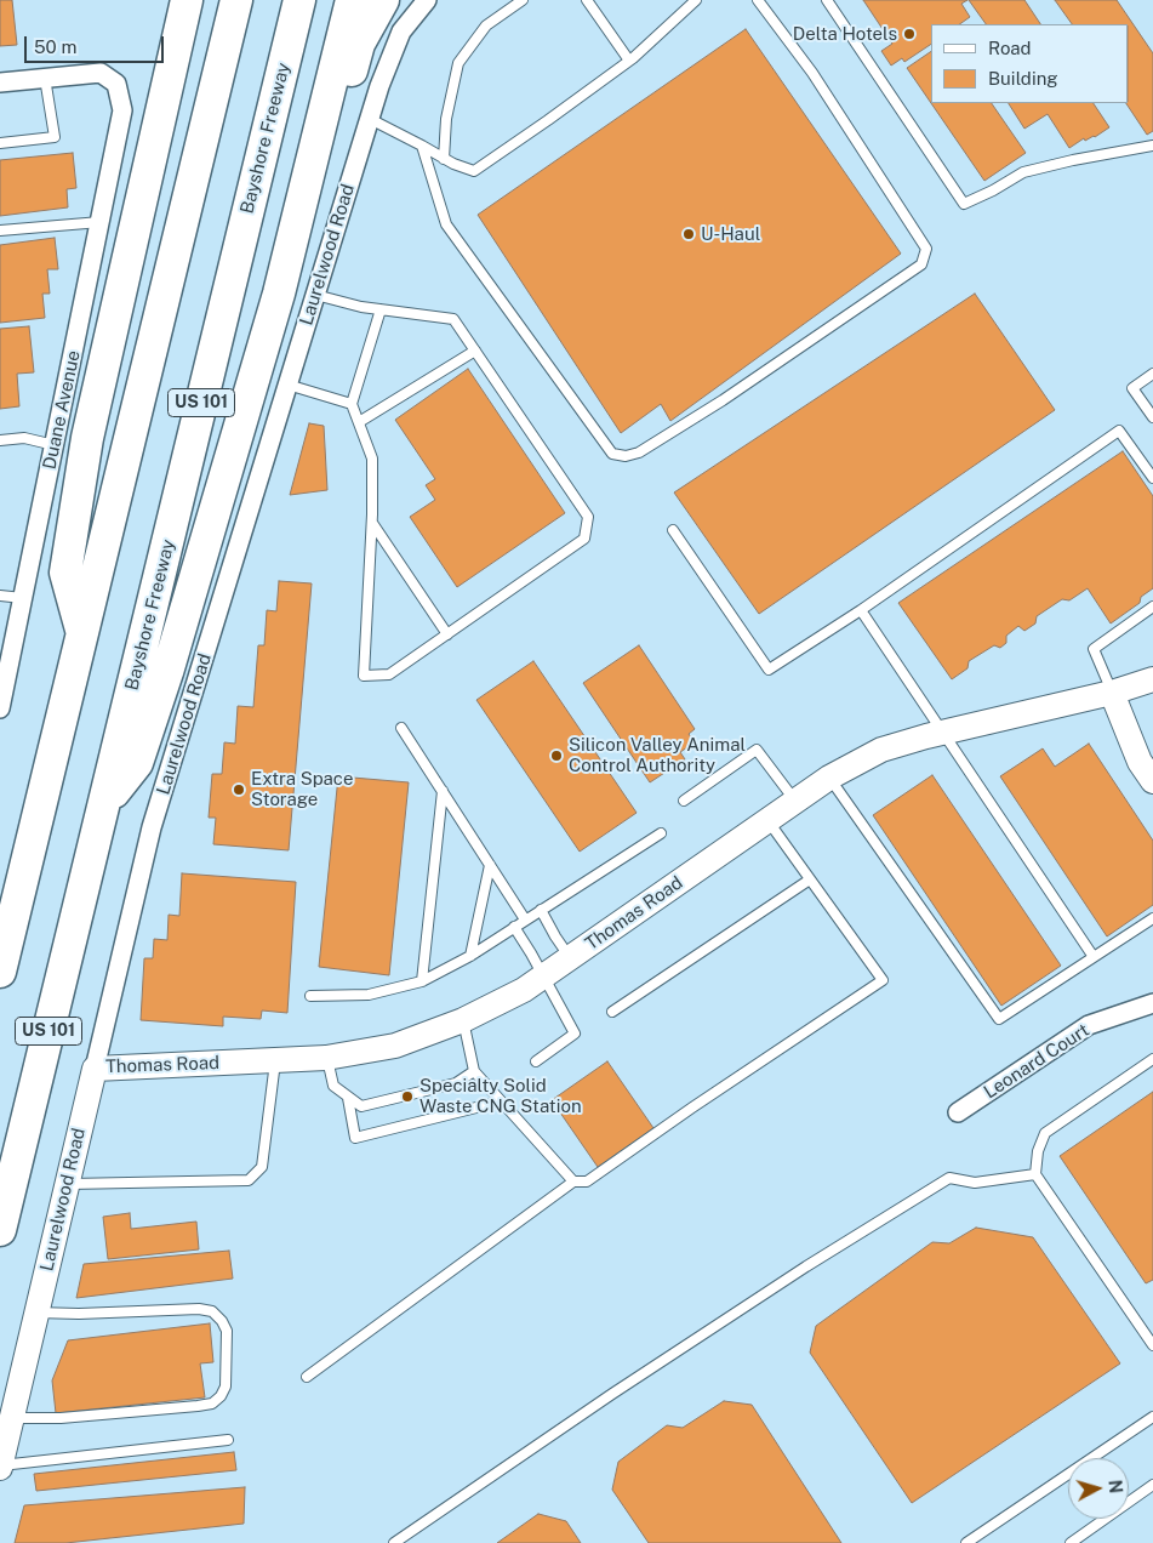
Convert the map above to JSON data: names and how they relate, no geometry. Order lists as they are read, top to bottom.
{
  "streets": {
    "highway": ["Bayshore Freeway", "US 101"],
    "street": [
      "Laurelwood Road",
      "Duane Avenue",
      "Thomas Road",
      "Leonard Court"
    ]
  },
  "crossings": [
    ["Laurelwood Road", "Thomas Road"]
  ],
  "places": [
    "Delta Hotels",
    "U-Haul",
    "Silicon Valley Animal Control Authority",
    "Extra Space Storage",
    "Specialty Solid Waste CNG Station"
  ],
  "legend": ["Road", "Building"],
  "scale_bar": "50 m",
  "north": "right"
}
